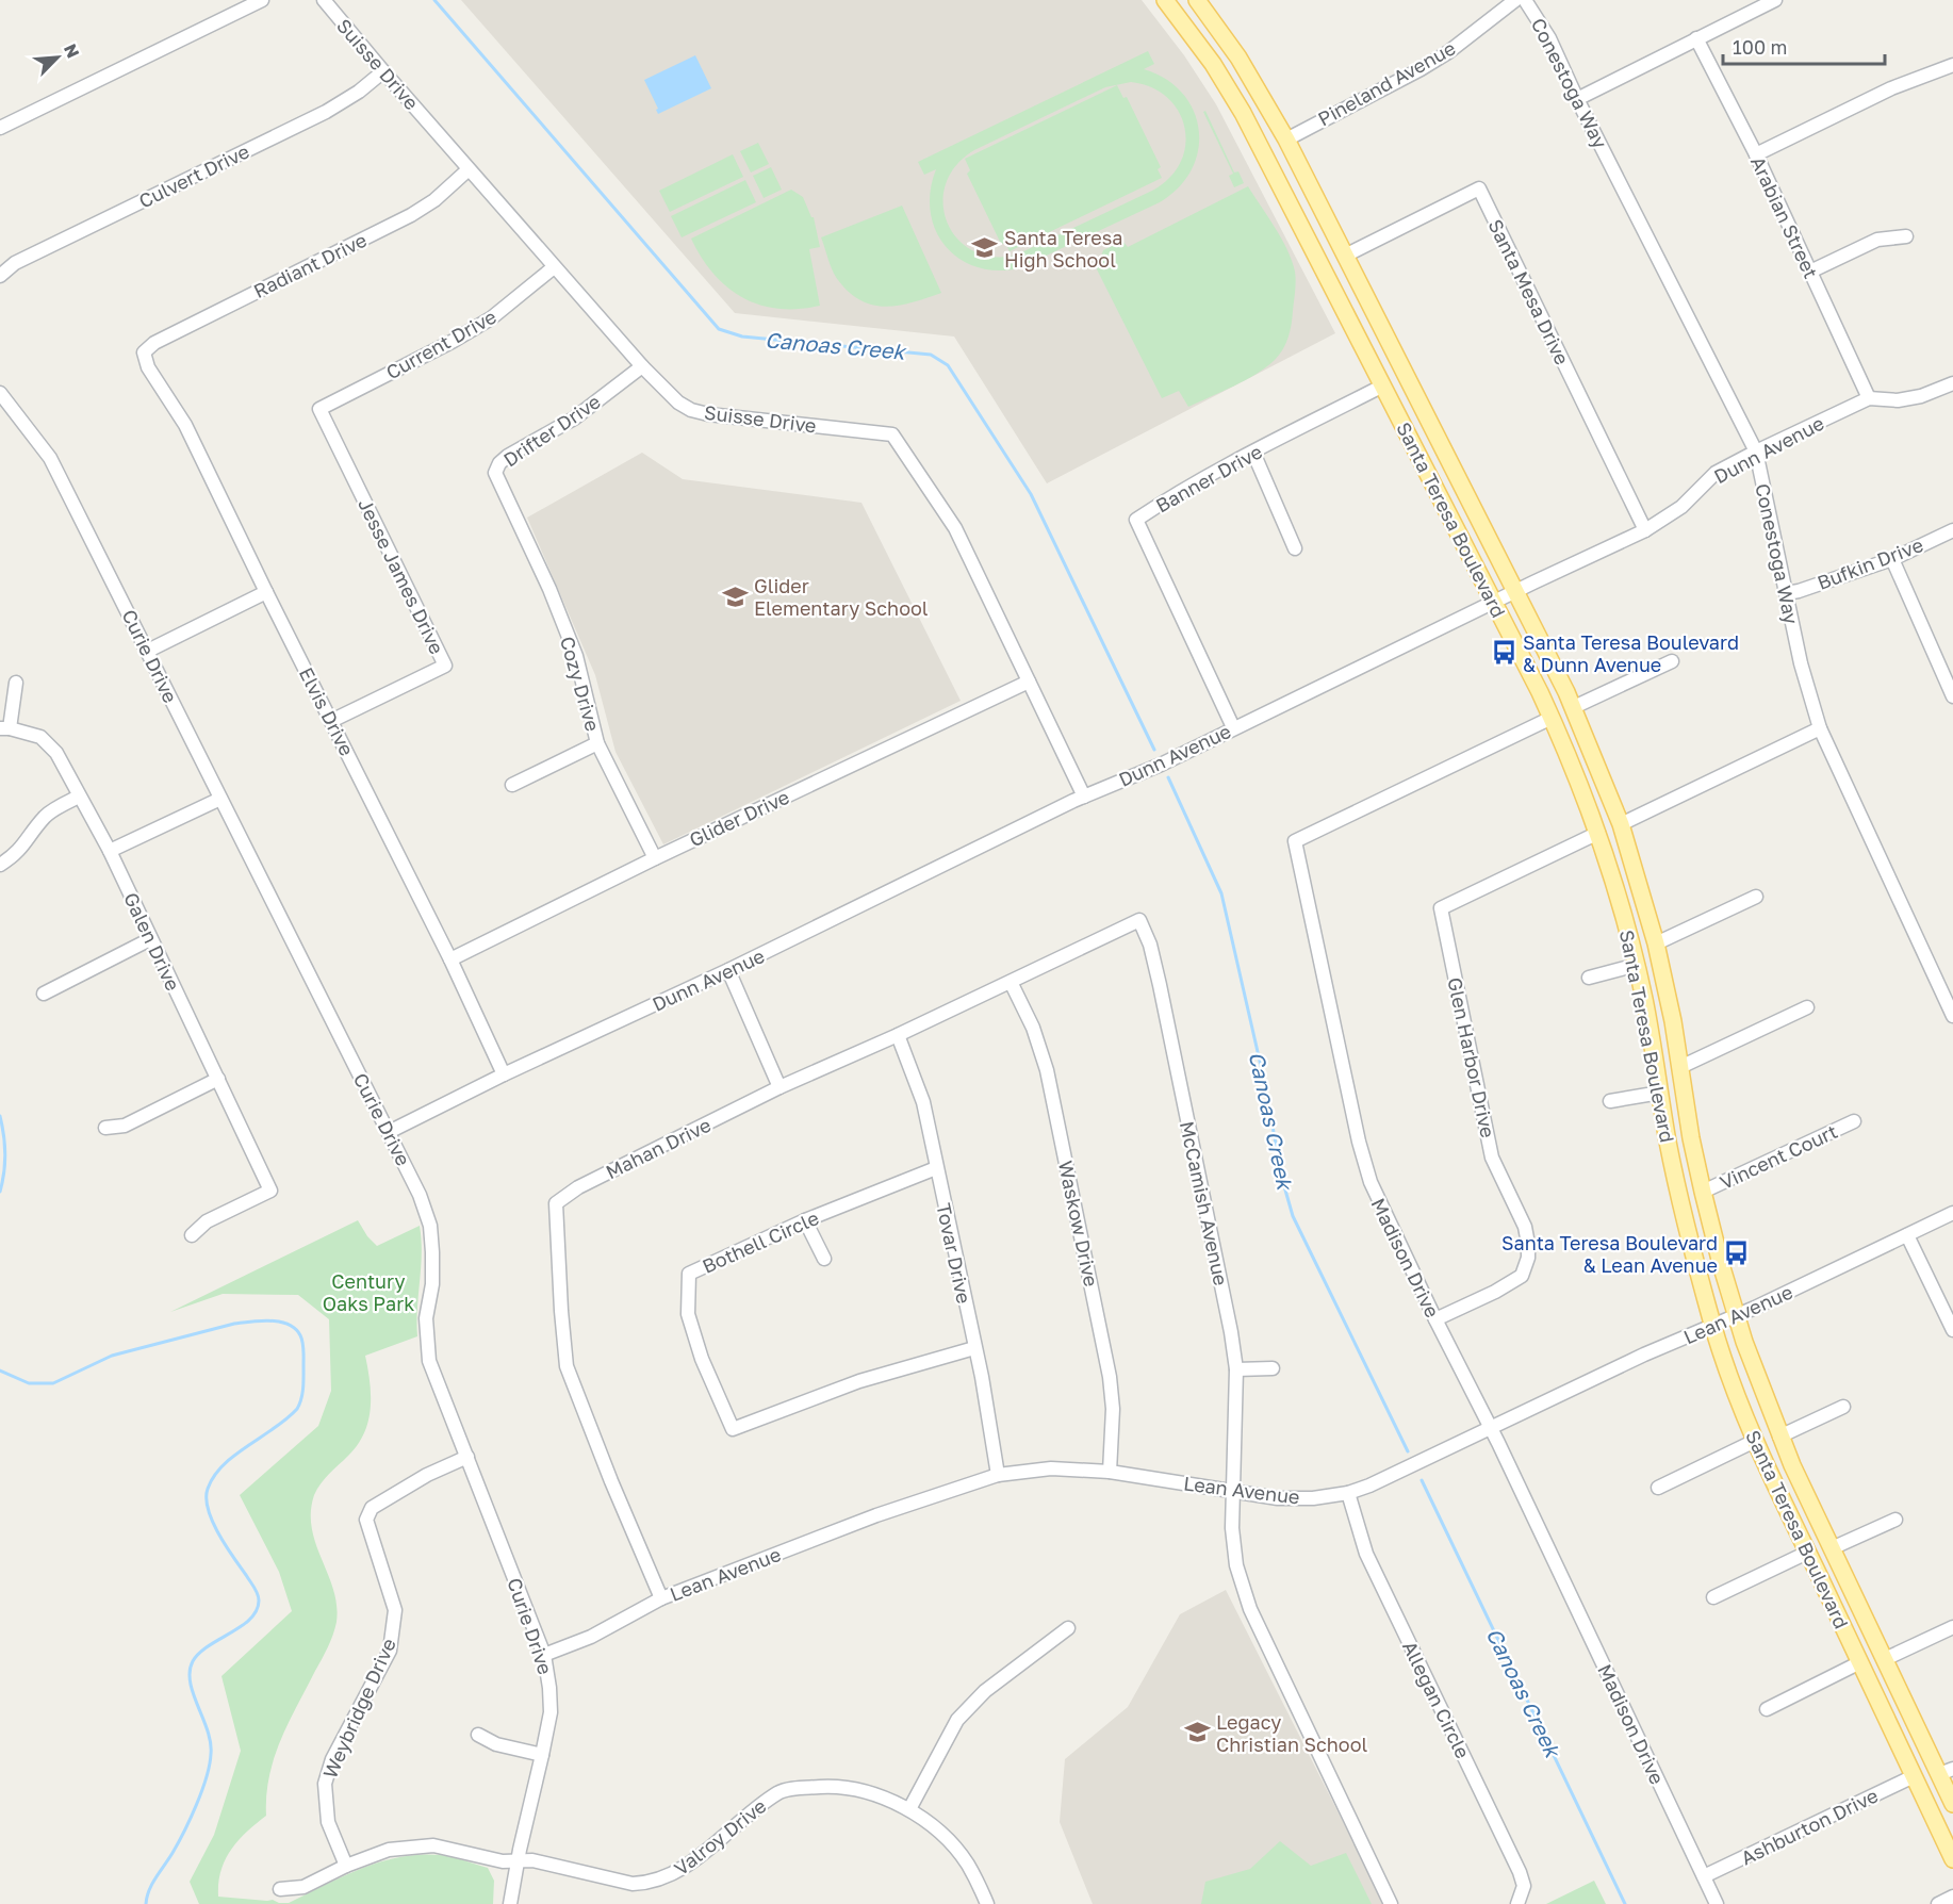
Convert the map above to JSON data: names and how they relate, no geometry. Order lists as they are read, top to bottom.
{
  "streets": {
    "main road": ["Santa Teresa Boulevard"],
    "street": [
      "Suisse Drive",
      "Pineland Avenue",
      "Conestoga Way",
      "Culvert Drive",
      "Arabian Street",
      "Radiant Drive",
      "Santa Mesa Drive",
      "Current Drive",
      "Drifter Drive",
      "Dunn Avenue",
      "Banner Drive",
      "Bufkin Drive",
      "Jesse James Drive",
      "Curie Drive",
      "Cozy Drive",
      "Elvis Drive",
      "Glider Drive",
      "Galen Drive",
      "Glen Harbor Drive",
      "Mahan Drive",
      "Vincent Court",
      "McCamish Avenue",
      "Waskow Drive",
      "Bothell Circle",
      "Tovar Drive",
      "Madison Drive",
      "Lean Avenue",
      "Allegan Circle",
      "Weybridge Drive",
      "Ashburton Drive",
      "Valroy Drive"
    ]
  },
  "crossings": [
    ["Suisse Drive", "Culvert Drive"],
    ["Suisse Drive", "Radiant Drive"],
    ["Suisse Drive", "Current Drive"],
    ["Suisse Drive", "Drifter Drive"],
    ["Suisse Drive", "Dunn Avenue"],
    ["Suisse Drive", "Glider Drive"],
    ["Pineland Avenue", "Santa Teresa Boulevard"],
    ["Conestoga Way", "Dunn Avenue"],
    ["Conestoga Way", "Bufkin Drive"],
    ["Arabian Street", "Dunn Avenue"],
    ["Radiant Drive", "Elvis Drive"],
    ["Santa Mesa Drive", "Dunn Avenue"],
    ["Santa Mesa Drive", "Santa Teresa Boulevard"],
    ["Current Drive", "Jesse James Drive"],
    ["Drifter Drive", "Cozy Drive"],
    ["Dunn Avenue", "Banner Drive"],
    ["Dunn Avenue", "Santa Teresa Boulevard"],
    ["Dunn Avenue", "Curie Drive"],
    ["Dunn Avenue", "Elvis Drive"],
    ["Banner Drive", "Santa Teresa Boulevard"],
    ["Santa Teresa Boulevard", "Glen Harbor Drive"],
    ["Santa Teresa Boulevard", "Vincent Court"],
    ["Santa Teresa Boulevard", "Madison Drive"],
    ["Santa Teresa Boulevard", "Lean Avenue"],
    ["Santa Teresa Boulevard", "Ashburton Drive"],
    ["Jesse James Drive", "Elvis Drive"],
    ["Curie Drive", "Lean Avenue"],
    ["Curie Drive", "Weybridge Drive"],
    ["Curie Drive", "Valroy Drive"],
    ["Cozy Drive", "Glider Drive"],
    ["Elvis Drive", "Glider Drive"],
    ["Glen Harbor Drive", "Madison Drive"],
    ["Mahan Drive", "McCamish Avenue"],
    ["Mahan Drive", "Waskow Drive"],
    ["Mahan Drive", "Tovar Drive"],
    ["Mahan Drive", "Lean Avenue"],
    ["McCamish Avenue", "Lean Avenue"],
    ["Waskow Drive", "Lean Avenue"],
    ["Bothell Circle", "Tovar Drive"],
    ["Tovar Drive", "Lean Avenue"],
    ["Madison Drive", "Lean Avenue"],
    ["Madison Drive", "Ashburton Drive"],
    ["Lean Avenue", "Allegan Circle"],
    ["Weybridge Drive", "Valroy Drive"]
  ],
  "water": ["Canoas Creek"],
  "parks": ["Century Oaks Park"],
  "places": {
    "school or university": ["Santa Teresa High School", "Glider Elementary School", "Legacy Christian School"],
    "bus stop": ["Santa Teresa Boulevard & Dunn Avenue", "Santa Teresa Boulevard & Lean Avenue"]
  },
  "scale_bar": "100 m",
  "north": "top right"
}
